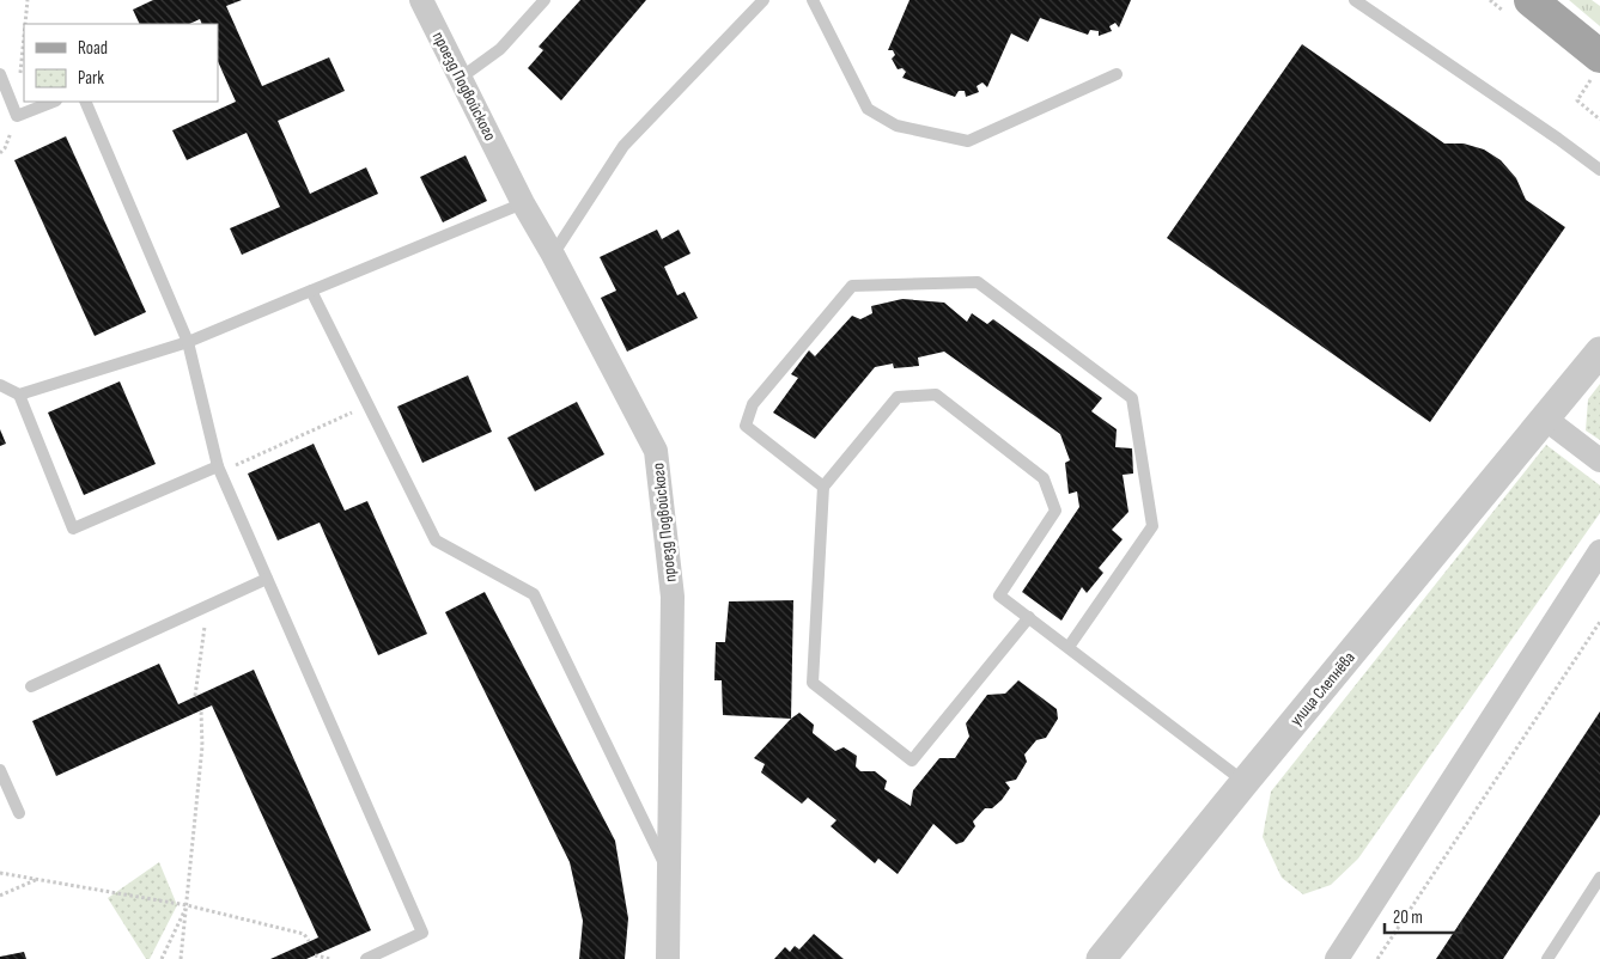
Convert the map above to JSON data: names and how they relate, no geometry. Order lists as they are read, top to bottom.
{
  "streets": {
    "street": ["проезд Подвойского", "улица Слепнёва"]
  },
  "legend": ["Road", "Park"],
  "scale_bar": "20 m"
}
